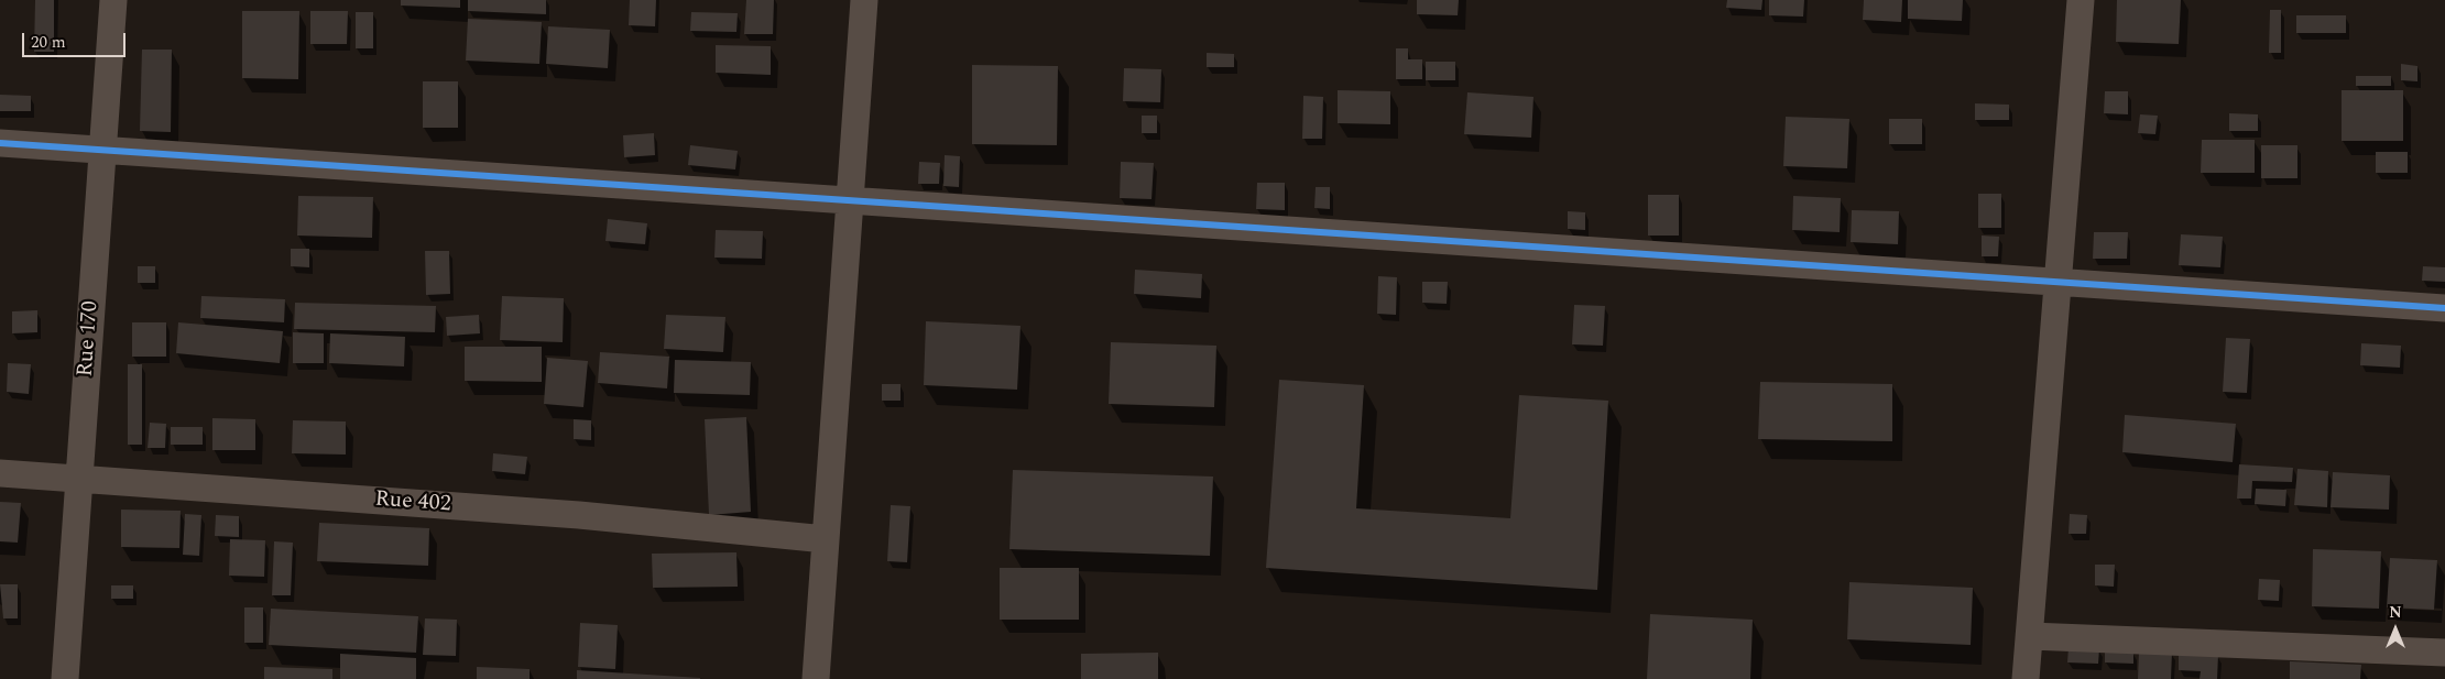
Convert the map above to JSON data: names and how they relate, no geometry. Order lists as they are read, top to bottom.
{
  "streets": {
    "street": ["Rue 170", "Rue 402"]
  },
  "crossings": [
    ["Rue 170", "Rue 402"]
  ],
  "scale_bar": "20 m",
  "north": "top"
}
